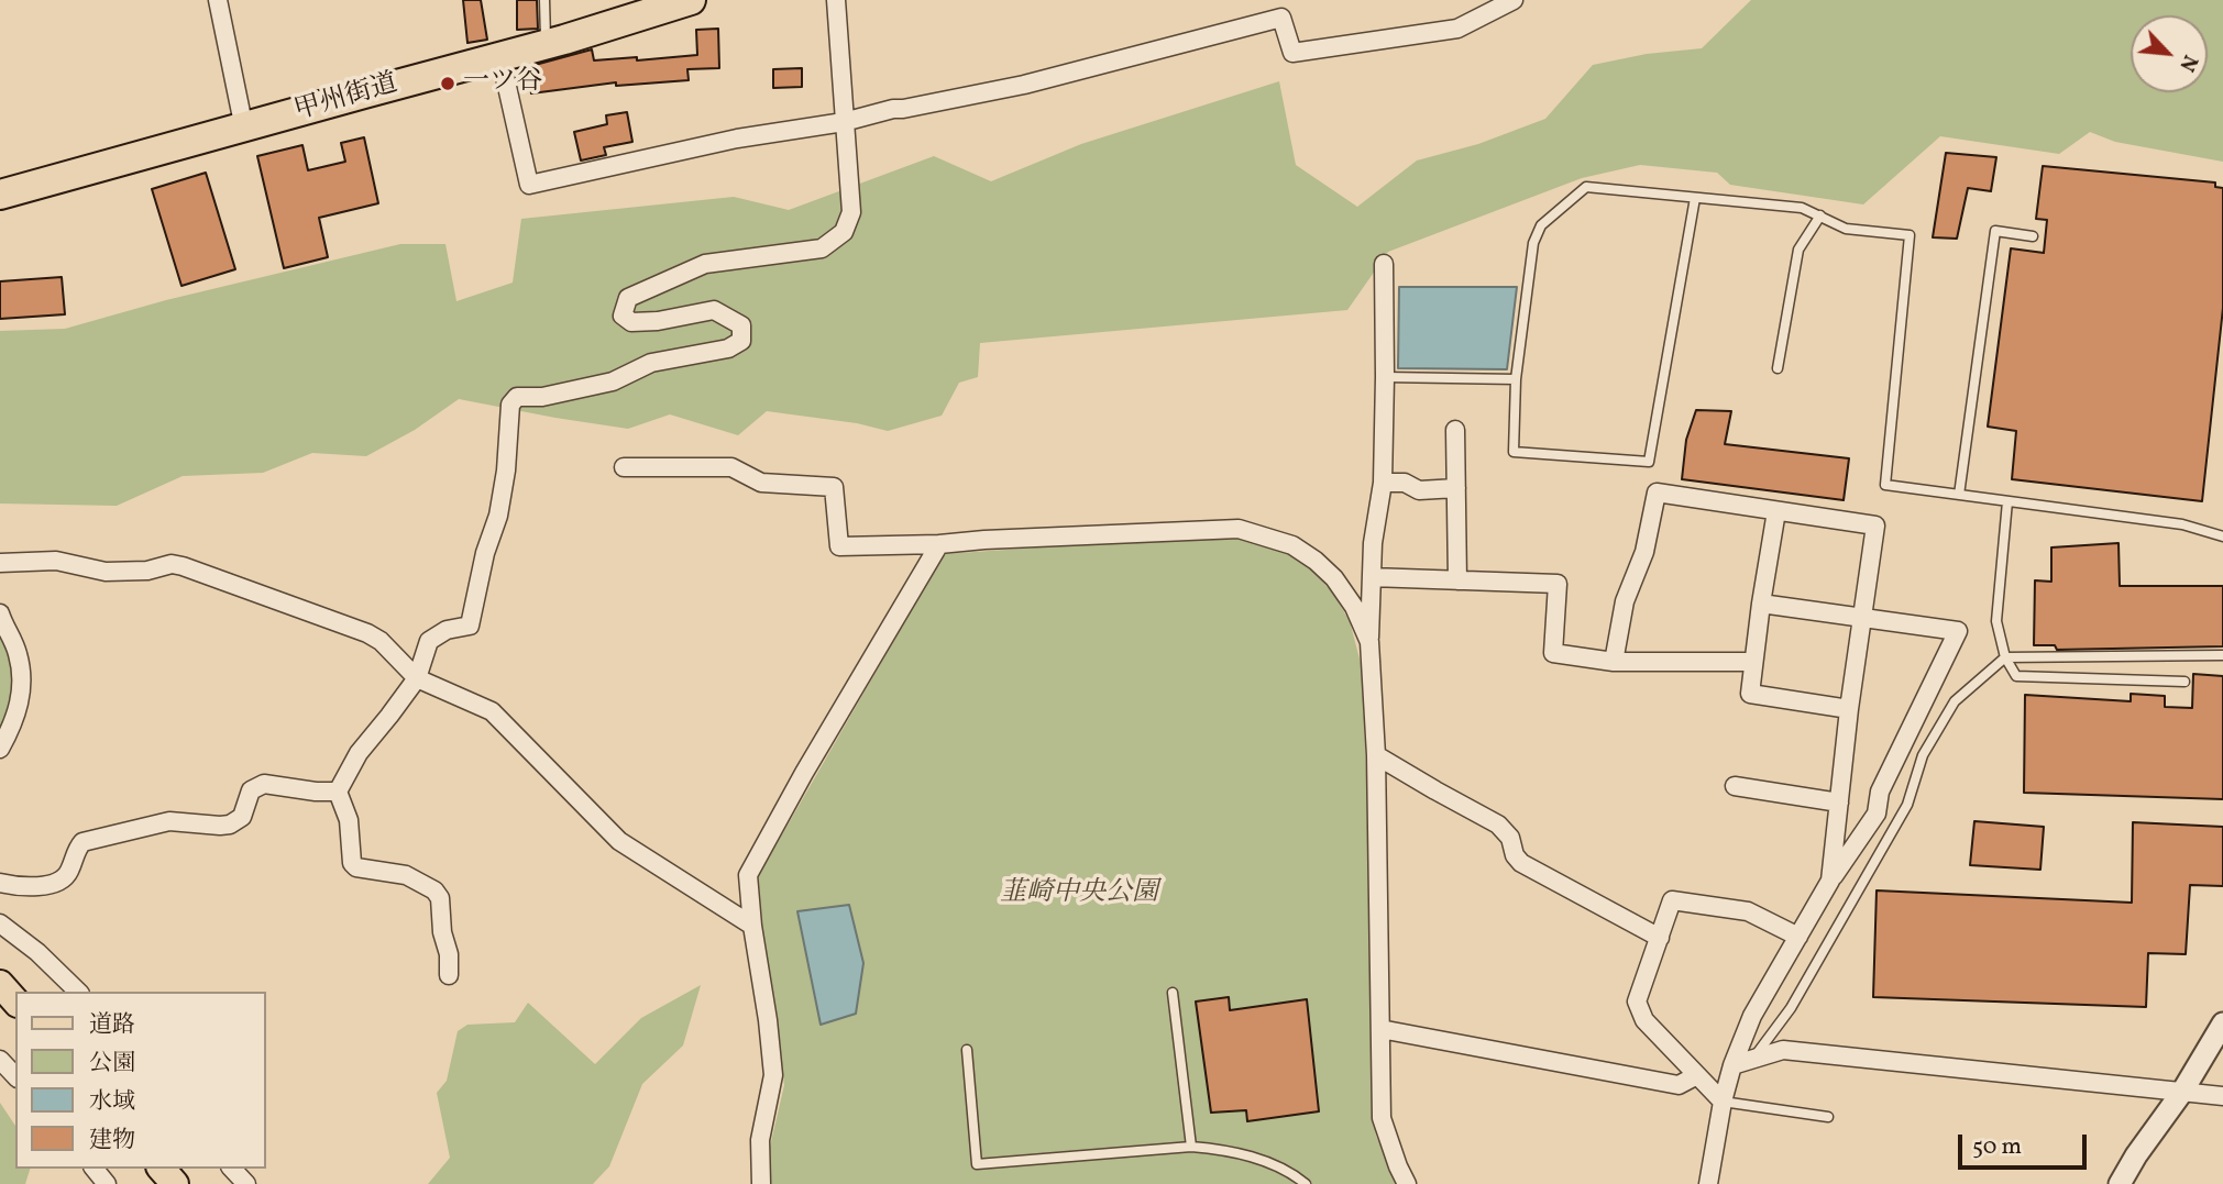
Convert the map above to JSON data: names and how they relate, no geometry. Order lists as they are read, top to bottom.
{
  "streets": {
    "highway": ["甲州街道"]
  },
  "parks": ["韮崎中央公園"],
  "places": ["一ツ谷"],
  "legend": [
    "道路",
    "公園",
    "水域",
    "建物"
  ],
  "scale_bar": "50 m",
  "north": "bottom right"
}
